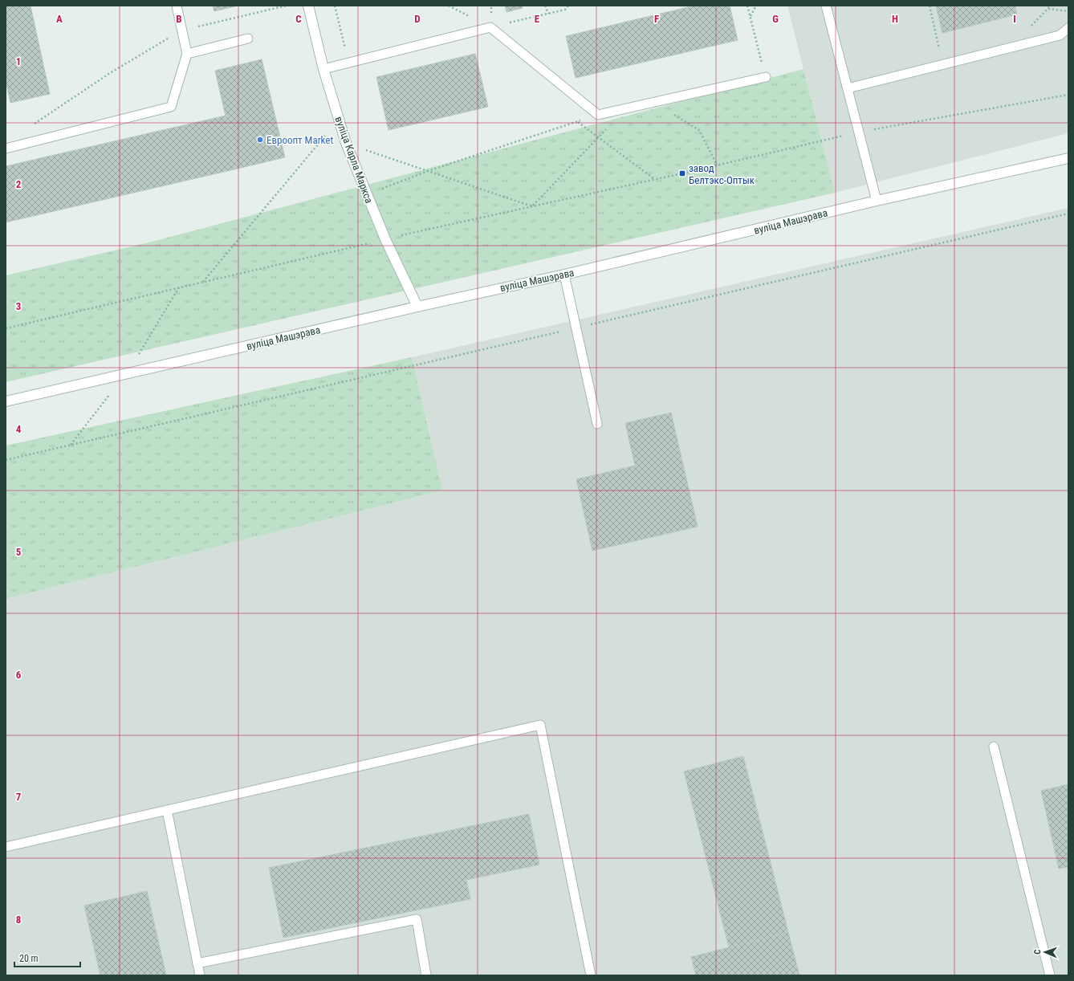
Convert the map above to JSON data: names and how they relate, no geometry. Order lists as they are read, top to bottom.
{
  "streets": {
    "street": ["вуліца Карла Маркса", "вуліца Машэрава"]
  },
  "crossings": [
    ["вуліца Карла Маркса", "вуліца Машэрава"]
  ],
  "places": {
    "other": ["Евроопт Market"],
    "transit": ["завод Белтэкс-Оптык"]
  },
  "scale_bar": "20 m",
  "north": "left",
  "grid": {
    "columns": [
      "A",
      "B",
      "C",
      "D",
      "E",
      "F",
      "G",
      "H",
      "I"
    ],
    "rows": [
      "1",
      "2",
      "3",
      "4",
      "5",
      "6",
      "7",
      "8"
    ]
  }
}
